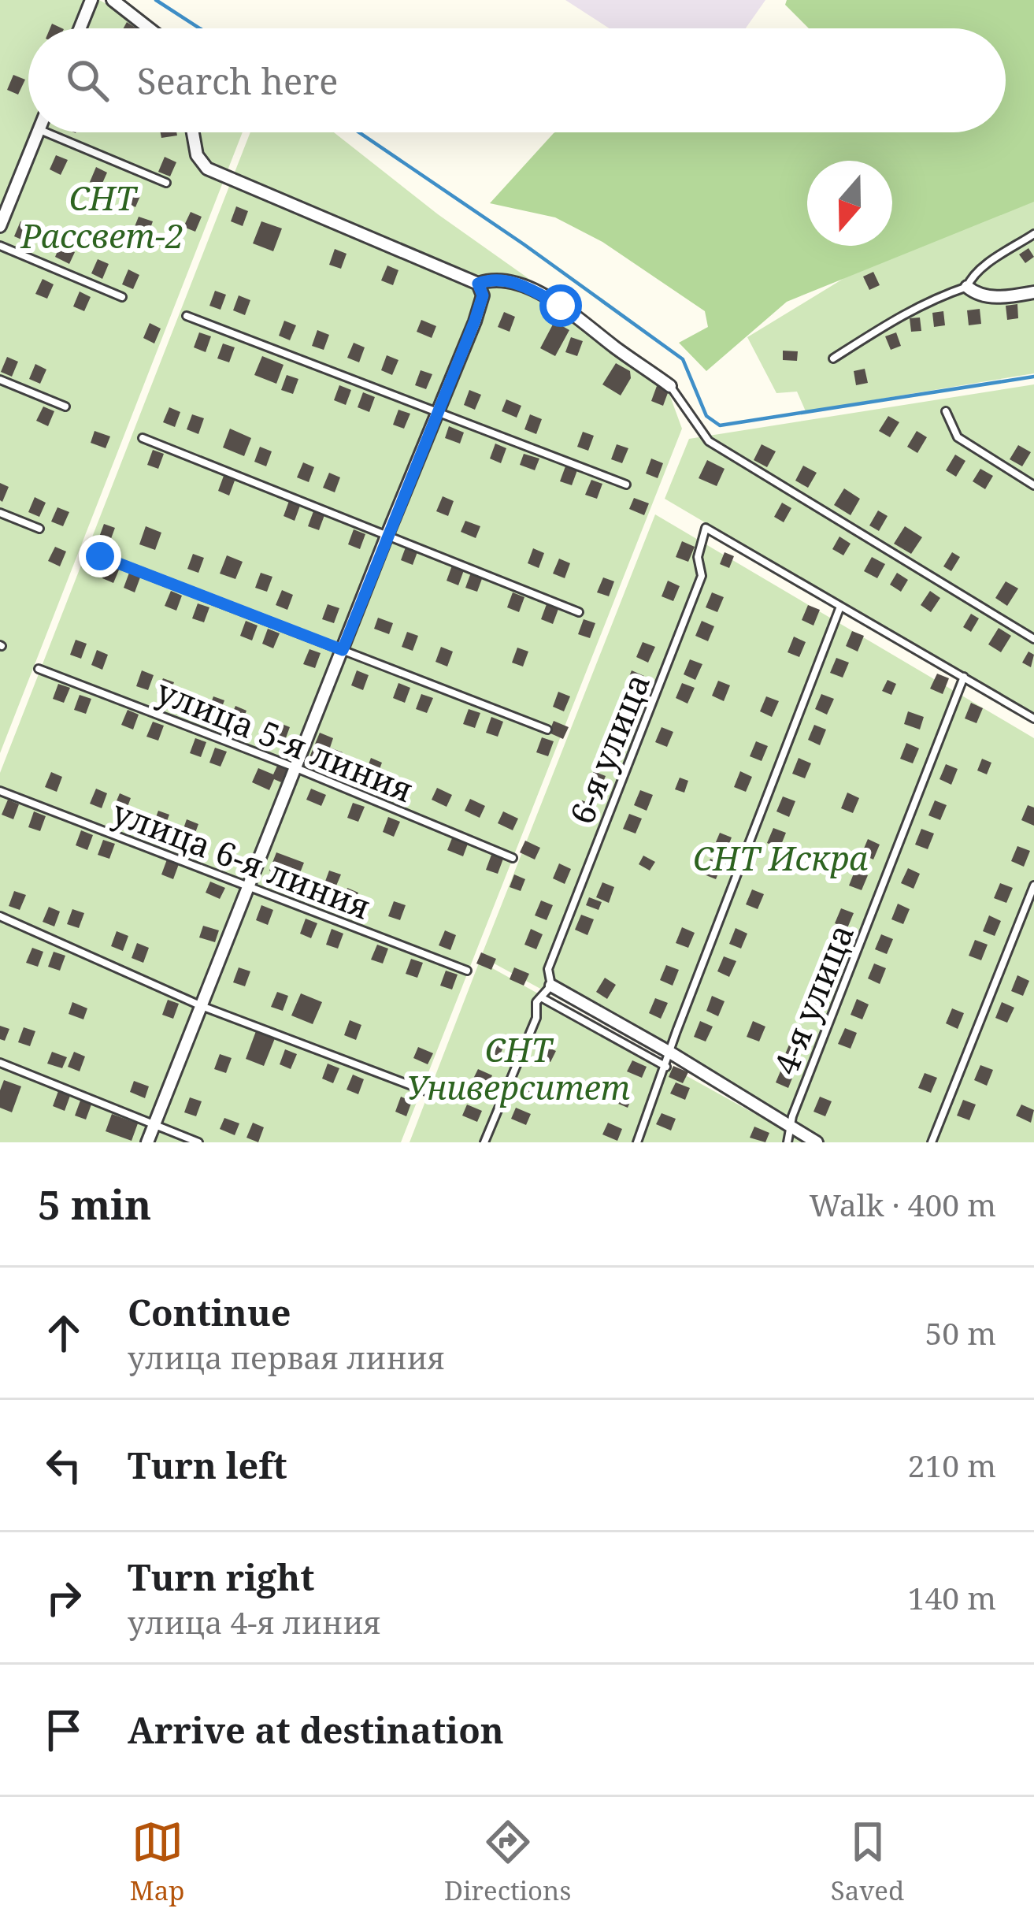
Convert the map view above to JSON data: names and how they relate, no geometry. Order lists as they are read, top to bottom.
{
  "streets": {
    "lane": [
      "улица 5-я линия",
      "6-я улица",
      "улица 6-я линия",
      "4-я улица"
    ]
  },
  "parks": ["СНТ Рассвет-2", "СНТ Искра", "СНТ Университет"],
  "north": "bottom",
  "page": {
    "search": "Search here",
    "heading": ["5 min", "Walk · 400 m"],
    "list": [
      ["Continue", "улица первая линия", "50 m"],
      ["Turn left", "210 m"],
      ["Turn right", "улица 4-я линия", "140 m"],
      "Arrive at destination"
    ],
    "nav": ["Map", "Directions", "Saved"]
  }
}
